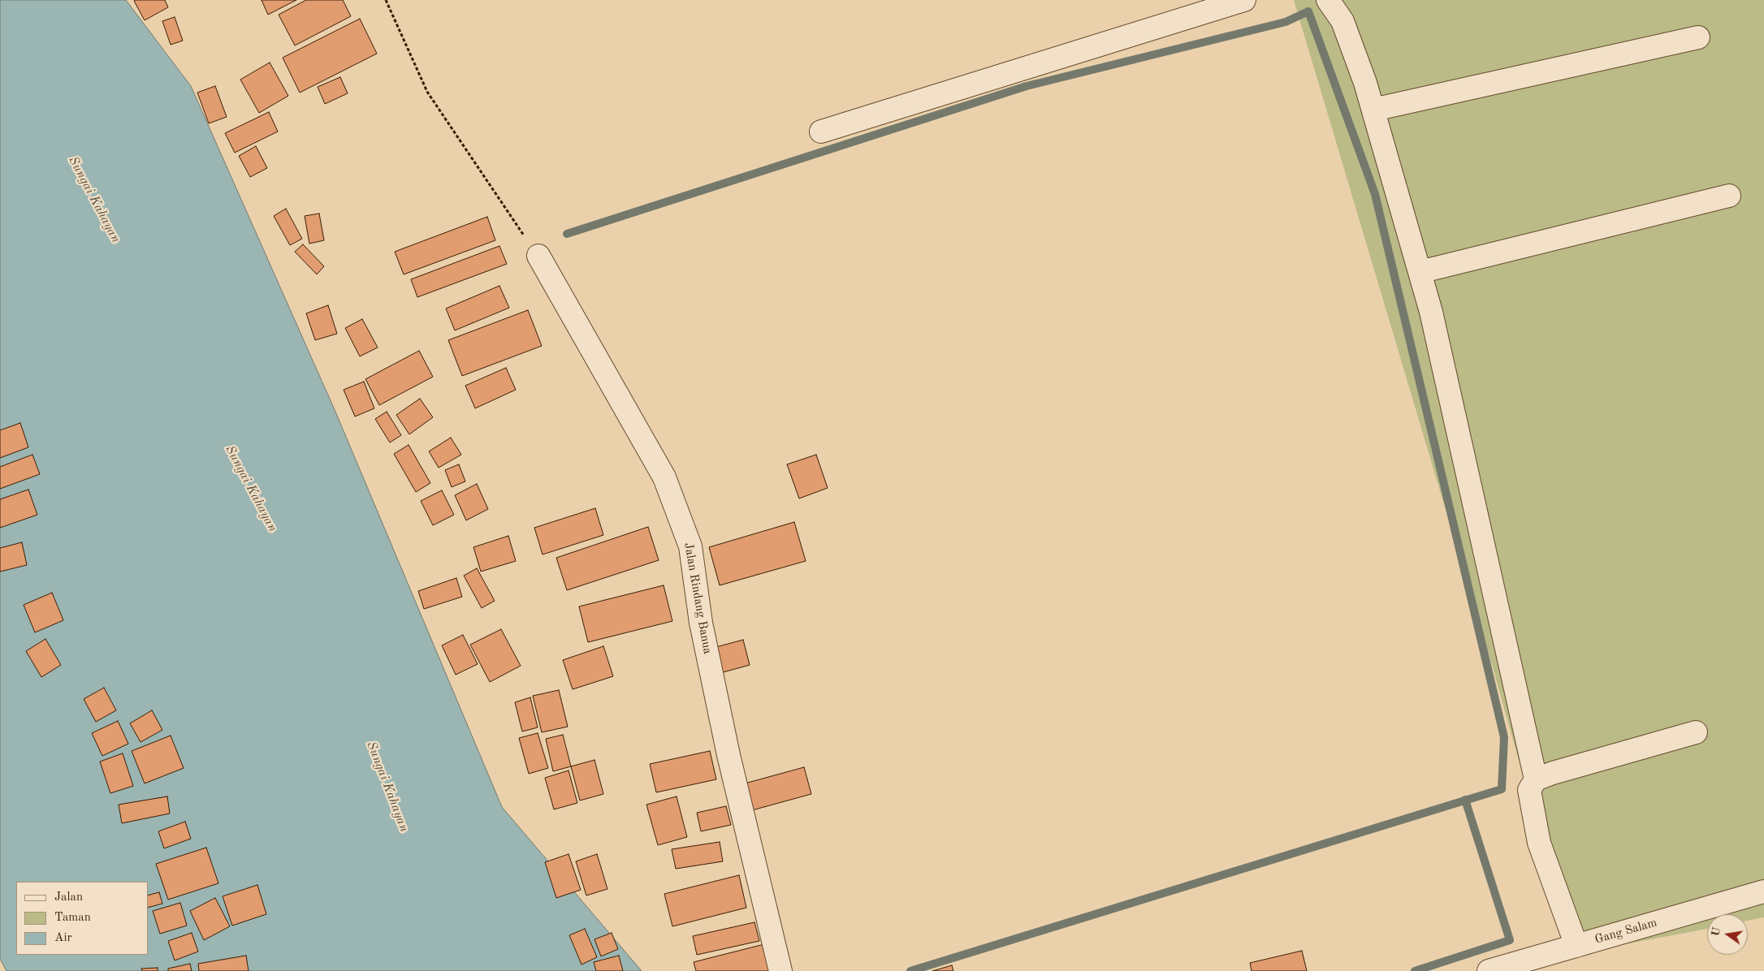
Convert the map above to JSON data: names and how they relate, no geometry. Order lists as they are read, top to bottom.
{
  "streets": {
    "street": ["Jalan Rindang Banua", "Gang Salam"]
  },
  "water": ["Sungai Kahayan"],
  "legend": ["Jalan", "Taman", "Air"],
  "north": "left"
}
